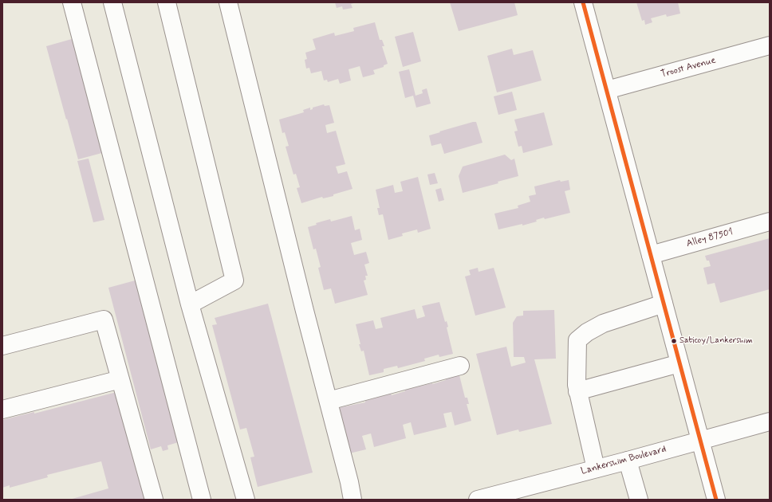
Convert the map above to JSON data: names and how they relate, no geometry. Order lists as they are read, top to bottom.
{
  "streets": {
    "main road": ["Troost Avenue", "Alley 87501", "Lankershim Boulevard"]
  },
  "places": ["Saticoy/Lankershim"]
}
